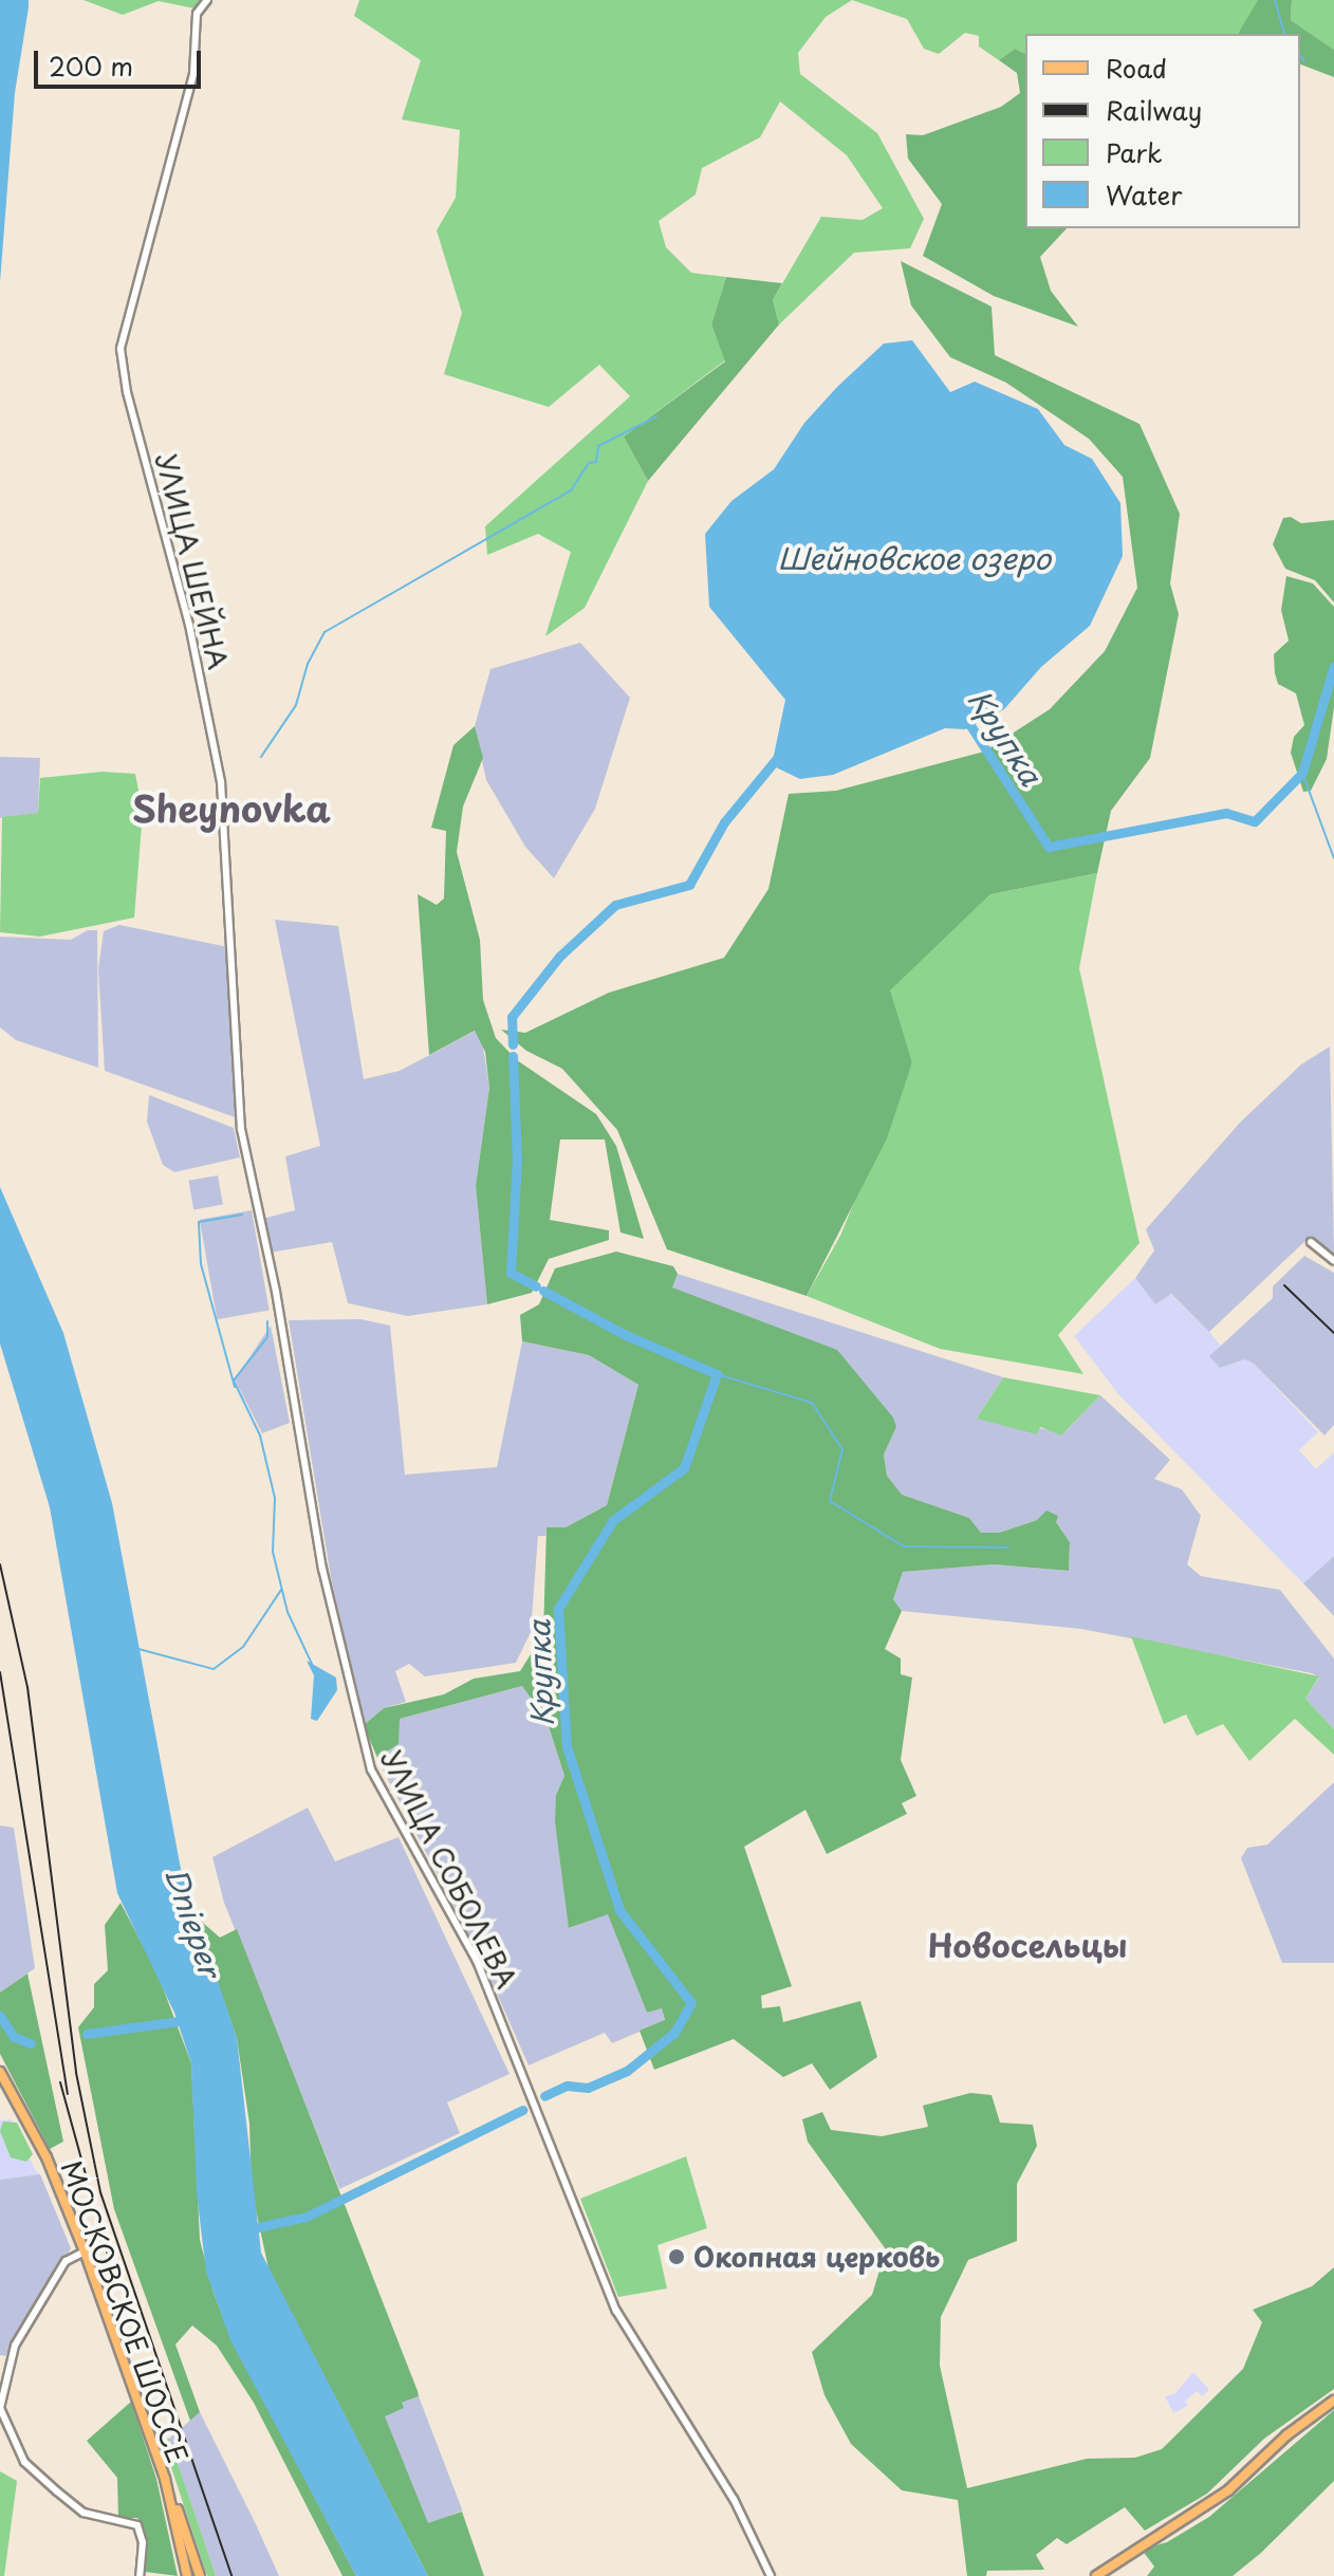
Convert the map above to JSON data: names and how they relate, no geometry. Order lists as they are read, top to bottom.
{
  "streets": {
    "main road": ["МОСКОВСКОЕ ШОССЕ"],
    "street": ["УЛИЦА ШЕЙНА", "УЛИЦА СОБОЛЕВА"]
  },
  "crossings": [
    ["УЛИЦА ШЕЙНА", "УЛИЦА СОБОЛЕВА"]
  ],
  "districts": ["Sheynovka", "Новосельцы"],
  "water": ["Шейновское озеро", "Крупка", "Dnieper"],
  "places": ["Окопная церковь"],
  "legend": [
    "Road",
    "Railway",
    "Park",
    "Water"
  ],
  "scale_bar": "200 m"
}
